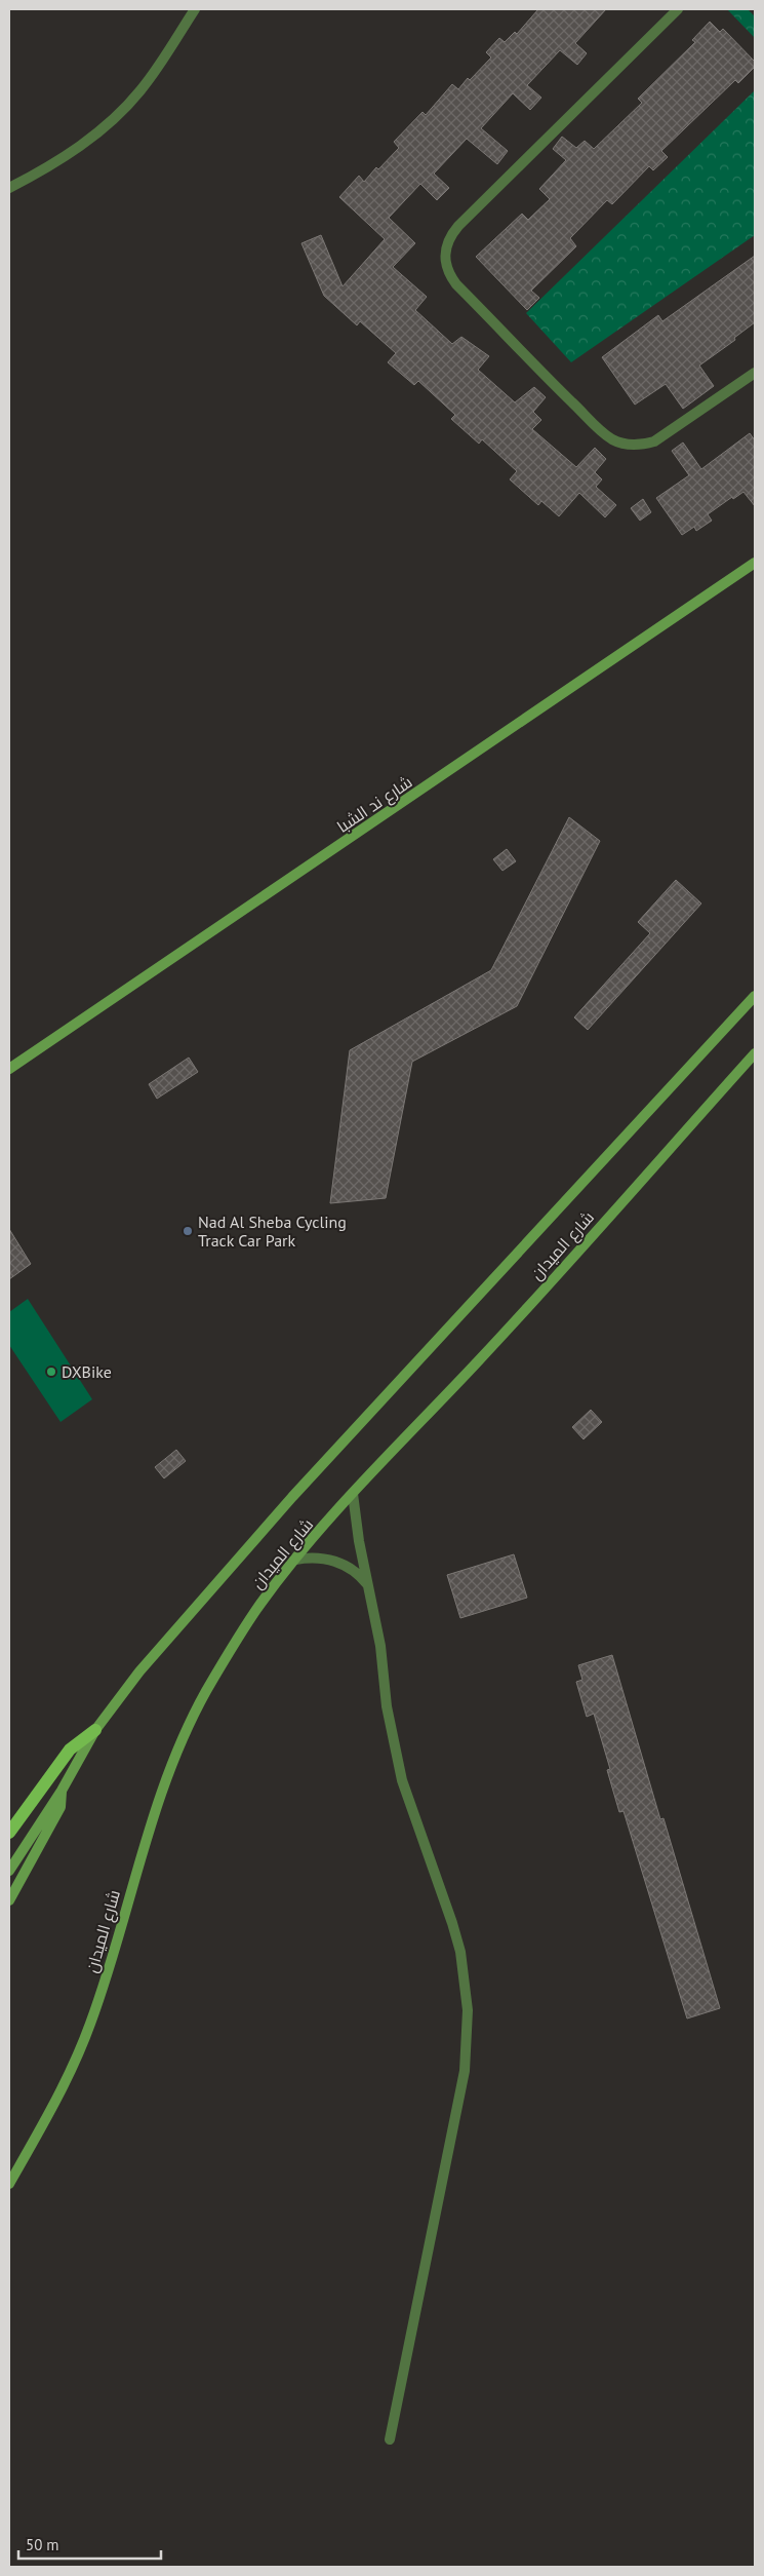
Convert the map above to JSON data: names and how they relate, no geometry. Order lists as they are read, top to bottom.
{
  "streets": {
    "street": ["شارع ند الشبا", "شارع الميدان"]
  },
  "places": ["Nad Al Sheba Cycling Track Car Park", "DXBike"],
  "scale_bar": "50 m"
}
